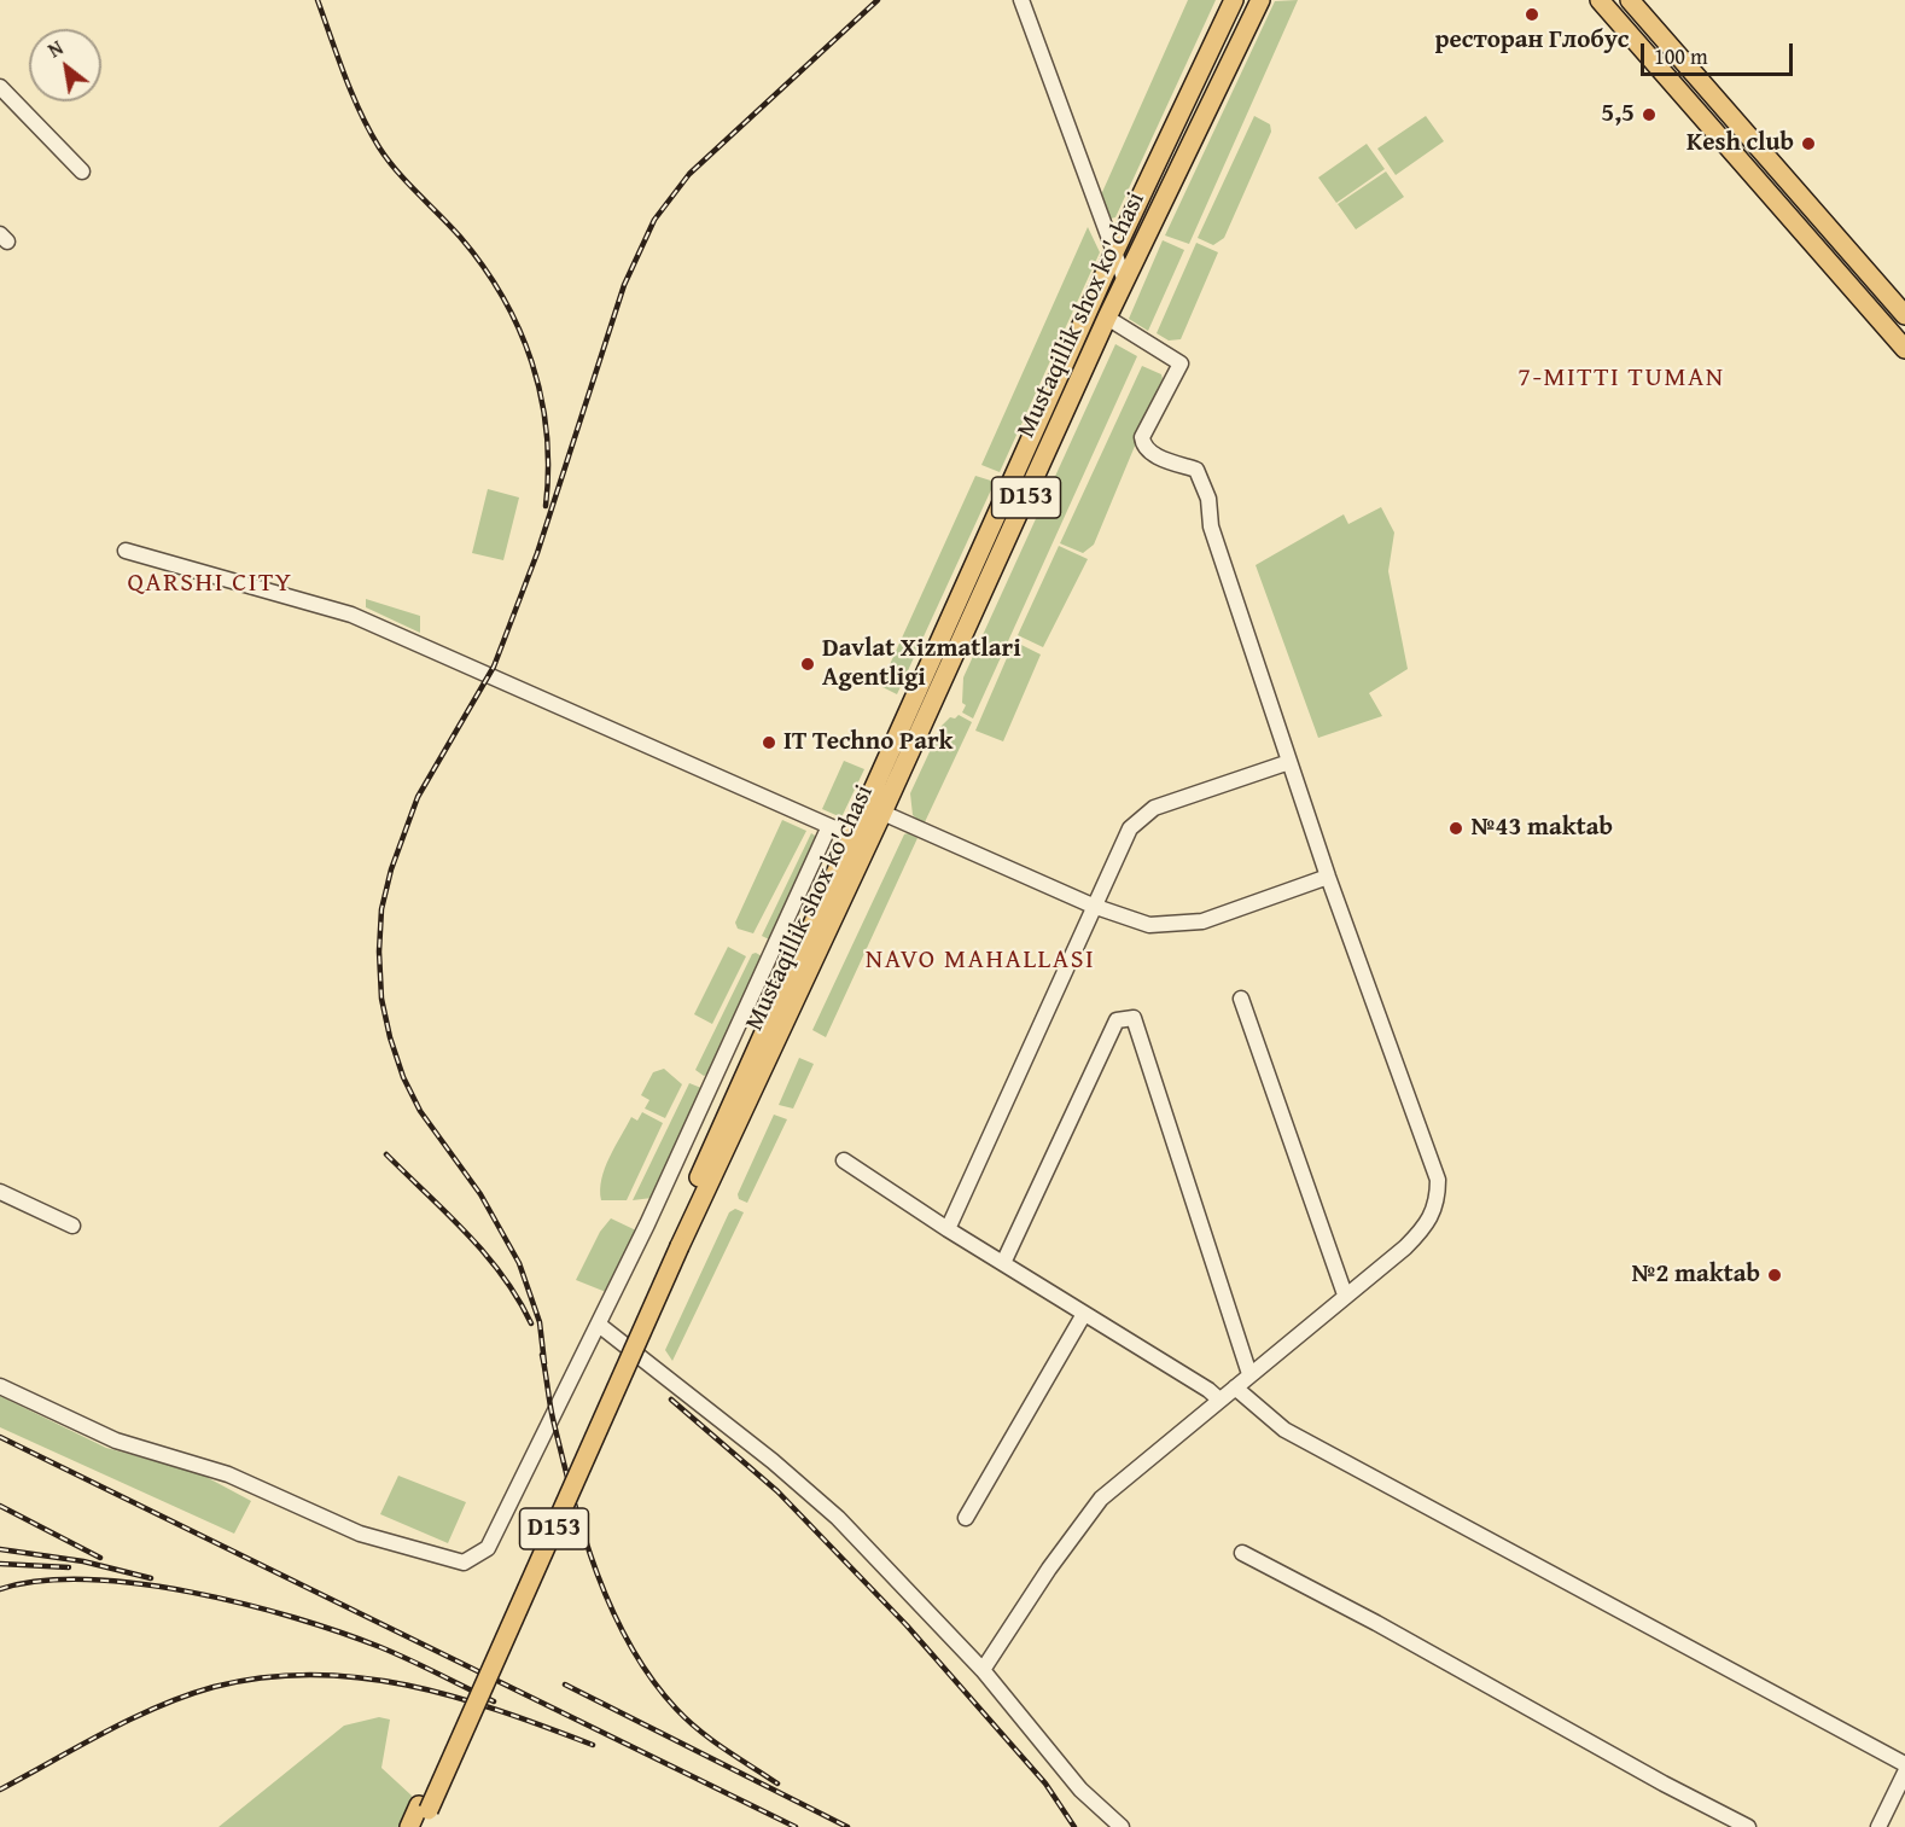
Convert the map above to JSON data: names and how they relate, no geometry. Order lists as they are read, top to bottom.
{
  "streets": {
    "main road": ["Mustaqillik shox ko'chasi", "D153"]
  },
  "crossings": [
    ["Mustaqillik shox ko'chasi", "D153"]
  ],
  "districts": ["7-MITTI TUMAN", "QARSHI CITY", "NAVO MAHALLASI"],
  "places": [
    "ресторан Глобус",
    "5,5",
    "Kesh club",
    "Davlat Xizmatlari Agentligi",
    "IT Techno Park",
    "№43 maktab",
    "№2 maktab"
  ],
  "scale_bar": "100 m",
  "north": "top left"
}
